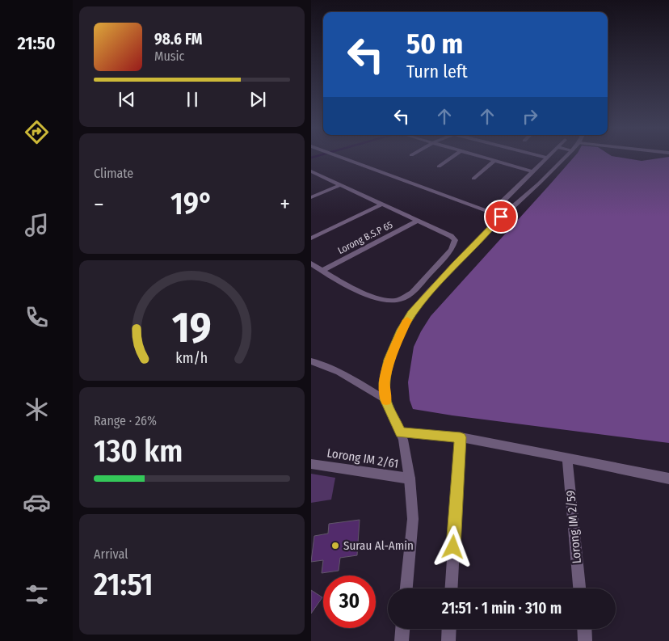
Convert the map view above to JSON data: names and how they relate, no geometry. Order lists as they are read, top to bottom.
{
  "streets": {
    "street": ["Lorong B.S.P 65", "Lorong IM 2/61", "Lorong IM 2/59"]
  },
  "places": ["Surau Al-Amin"],
  "page": {
    "tabs": "21:50",
    "turn": ["50 m", "Turn left"],
    "song": ["98.6 FM", "Music"],
    "tile": [
      "Climate",
      ["Range · 26%", "130 km"],
      ["Arrival", "21:51"]
    ],
    "heat": ["−", "19°", "+"],
    "limit": "30",
    "trip": "21:51 · 1 min · 310 m",
    "gauge": ["19", "km/h"]
  }
}
